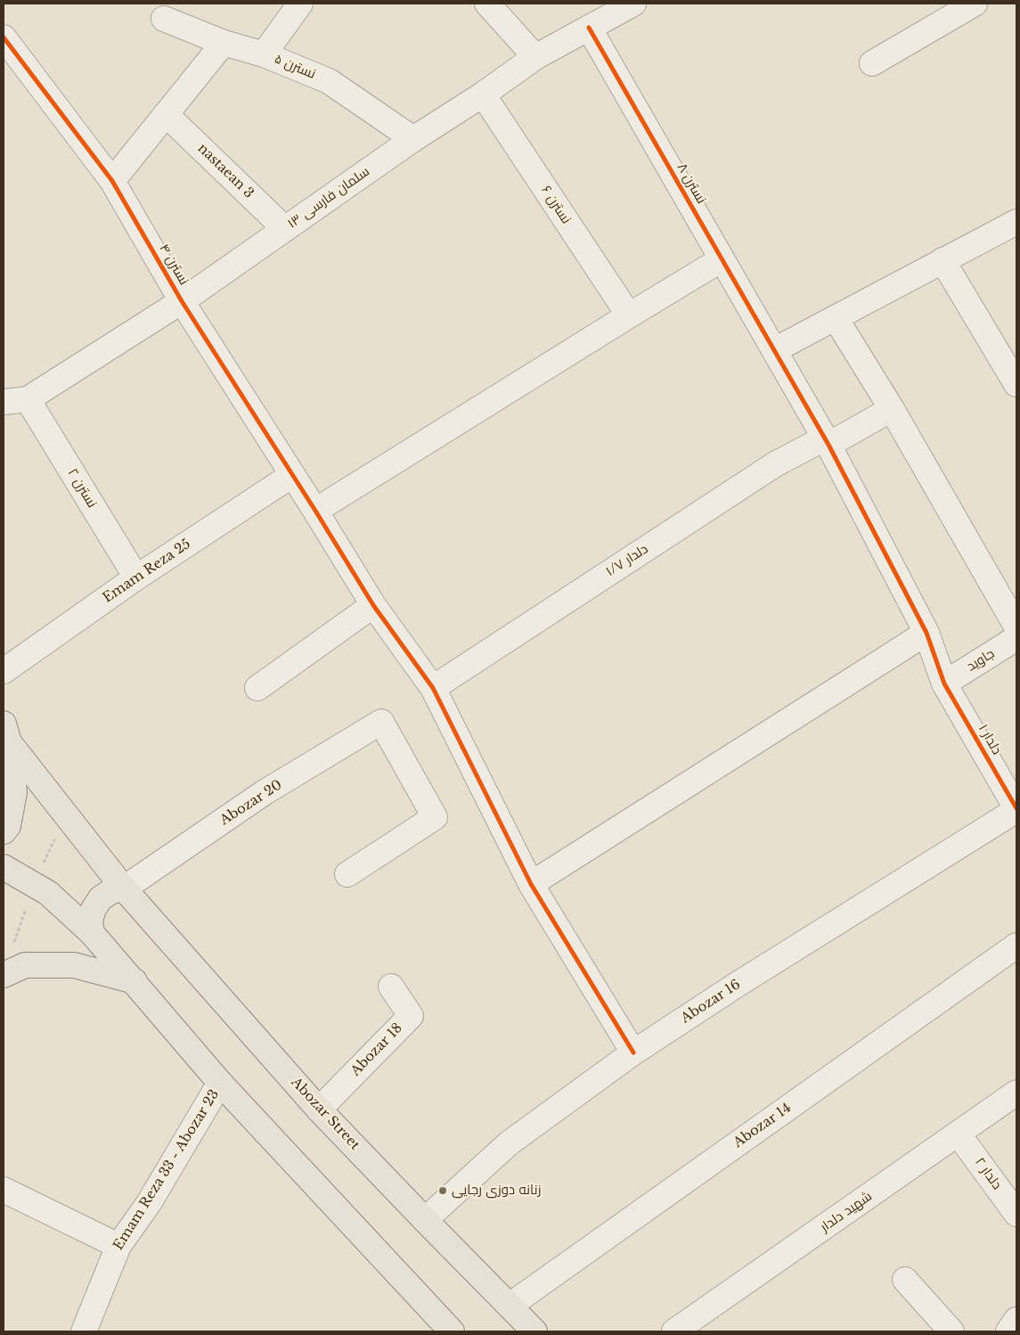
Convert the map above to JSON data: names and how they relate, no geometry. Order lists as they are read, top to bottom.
{
  "streets": {
    "main road": ["Abozar Street"],
    "street": [
      "نسترن ۵",
      "nastaean 3",
      "نسترن ۸",
      "۱۳ سلمان فارسی",
      "نسترن ۶",
      "نسترن ۴",
      "نسترن ۲",
      "دلدار ۱/۷",
      "Emam Reza 25",
      "جاوید",
      "دلدار ۱",
      "Abozar 20",
      "Abozar 16",
      "Abozar 18",
      "Abozar 14",
      "Emam Reza 33 - Abozar 23",
      "دلدار ۲",
      "شهید دلدار"
    ]
  },
  "crossings": [
    ["نسترن ۵", "۱۳ سلمان فارسی"],
    ["nastaean 3", "۱۳ سلمان فارسی"],
    ["نسترن ۸", "۱۳ سلمان فارسی"],
    ["نسترن ۸", "دلدار ۱/۷"],
    ["نسترن ۸", "دلدار ۱"],
    ["۱۳ سلمان فارسی", "نسترن ۶"],
    ["۱۳ سلمان فارسی", "نسترن ۴"],
    ["۱۳ سلمان فارسی", "نسترن ۲"],
    ["نسترن ۴", "دلدار ۱/۷"],
    ["نسترن ۴", "Emam Reza 25"],
    ["نسترن ۴", "Abozar 16"],
    ["نسترن ۲", "Emam Reza 25"],
    ["دلدار ۱/۷", "دلدار ۱"],
    ["جاوید", "دلدار ۱"],
    ["دلدار ۱", "Abozar 16"],
    ["Abozar 20", "Abozar Street"],
    ["Abozar 16", "Abozar Street"],
    ["Abozar 18", "Abozar Street"],
    ["Abozar Street", "Abozar 14"],
    ["دلدار ۲", "شهید دلدار"]
  ],
  "places": ["زنانه دوزی رجایی"]
}
